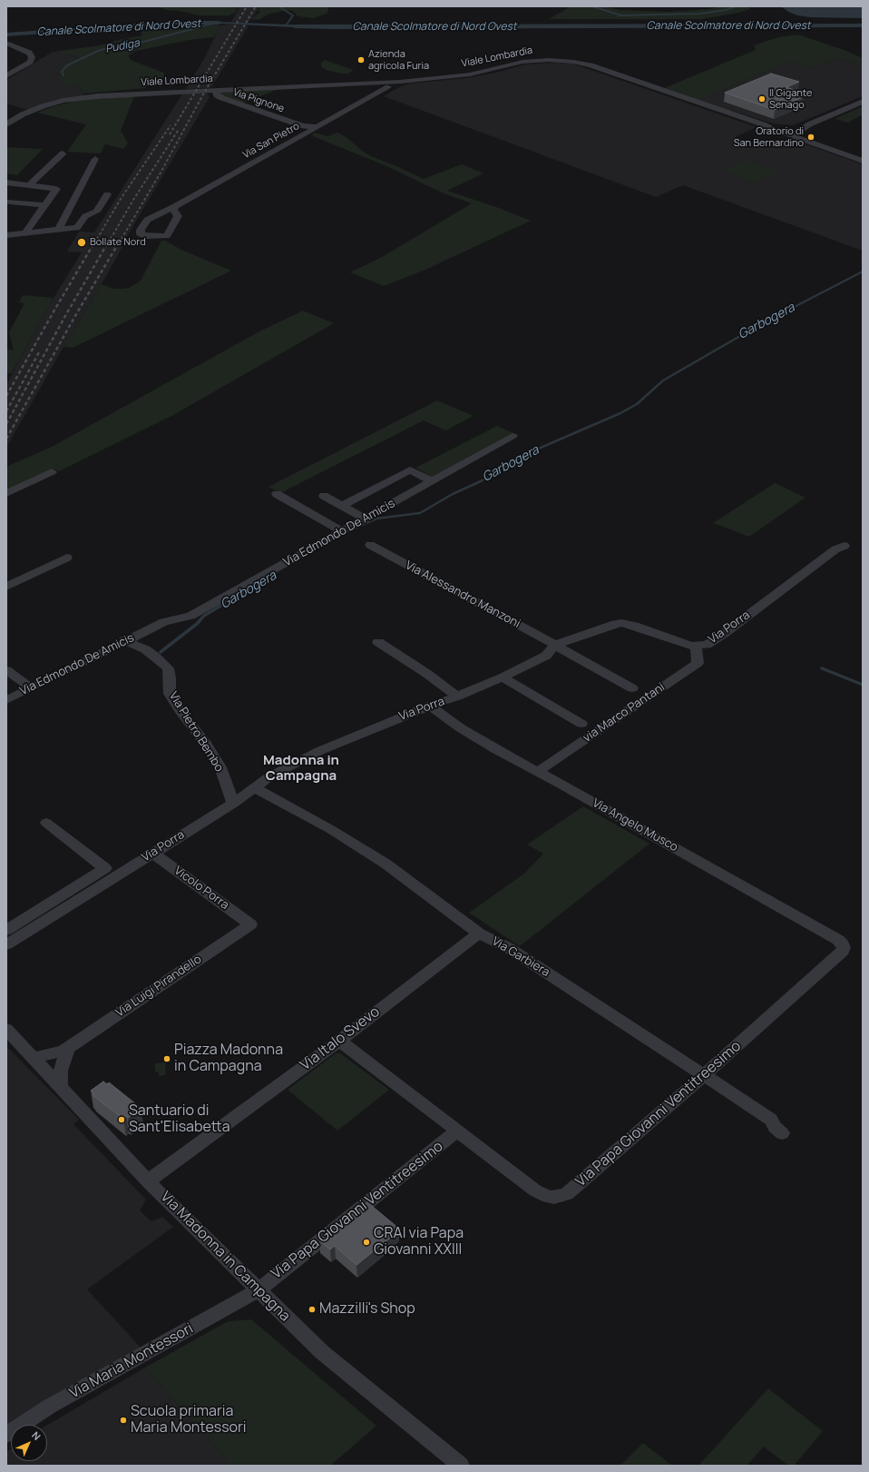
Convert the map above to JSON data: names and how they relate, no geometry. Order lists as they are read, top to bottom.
{
  "streets": {
    "street": [
      "Viale Lombardia",
      "Via Pignone",
      "Via San Pietro",
      "Via Edmondo De Amicis",
      "Via Alessandro Manzoni",
      "Via Porra",
      "via Marco Pantani",
      "Via Pietro Bembo",
      "Via Angelo Musco",
      "Vicolo Porra",
      "Via Garbiera",
      "Via Luigi Pirandello",
      "Via Italo Svevo",
      "Via Papa Giovanni Ventitreesimo",
      "Via Madonna in Campagna",
      "Via Maria Montessori"
    ]
  },
  "crossings": [
    ["Viale Lombardia", "Via San Pietro"],
    ["Via Pignone", "Via San Pietro"],
    ["Via Edmondo De Amicis", "Via Pietro Bembo"],
    ["Via Alessandro Manzoni", "Via Porra"],
    ["Via Porra", "via Marco Pantani"],
    ["Via Porra", "Via Pietro Bembo"],
    ["Via Porra", "Via Angelo Musco"],
    ["Via Porra", "Vicolo Porra"],
    ["Via Porra", "Via Garbiera"],
    ["via Marco Pantani", "Via Angelo Musco"],
    ["Via Angelo Musco", "Via Papa Giovanni Ventitreesimo"],
    ["Vicolo Porra", "Via Luigi Pirandello"],
    ["Via Garbiera", "Via Italo Svevo"],
    ["Via Garbiera", "Via Papa Giovanni Ventitreesimo"],
    ["Via Luigi Pirandello", "Via Madonna in Campagna"],
    ["Via Italo Svevo", "Via Papa Giovanni Ventitreesimo"],
    ["Via Italo Svevo", "Via Madonna in Campagna"],
    ["Via Papa Giovanni Ventitreesimo", "Via Madonna in Campagna"],
    ["Via Papa Giovanni Ventitreesimo", "Via Maria Montessori"],
    ["Via Madonna in Campagna", "Via Maria Montessori"]
  ],
  "districts": ["Madonna in Campagna"],
  "water": ["Canale Scolmatore di Nord Ovest", "Pudiga", "Garbogera"],
  "places": [
    "Azienda agricola Furia",
    "Il Gigante Senago",
    "Oratorio di San Bernardino",
    "Bollate Nord",
    "Piazza Madonna in Campagna",
    "Santuario di Sant'Elisabetta",
    "CRAI via Papa Giovanni XXIII",
    "Mazzilli's Shop",
    "Scuola primaria Maria Montessori"
  ],
  "north": "top right"
}
